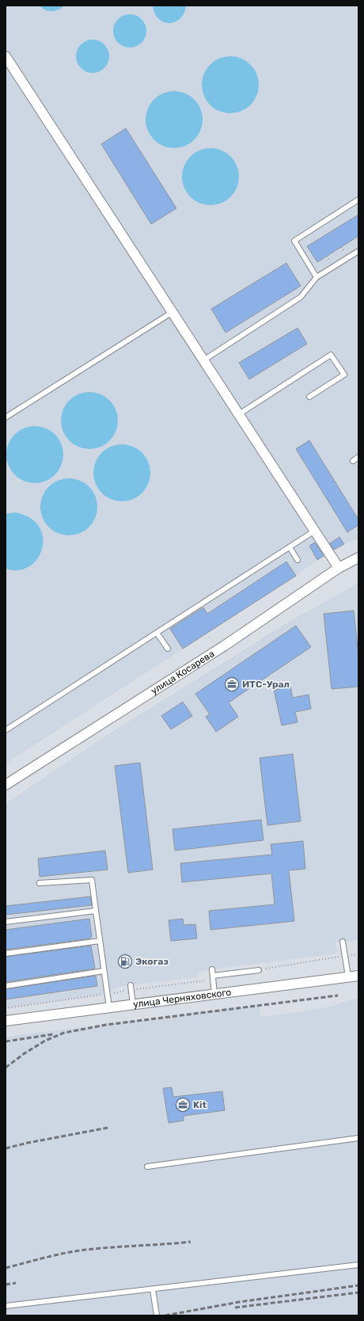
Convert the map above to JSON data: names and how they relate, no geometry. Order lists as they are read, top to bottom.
{
  "streets": {
    "street": ["улица Косарева", "улица Черняховского"]
  },
  "places": {
    "office": ["ИТС-Урал", "Kit"],
    "fuel station": ["Экогаз"]
  }
}
